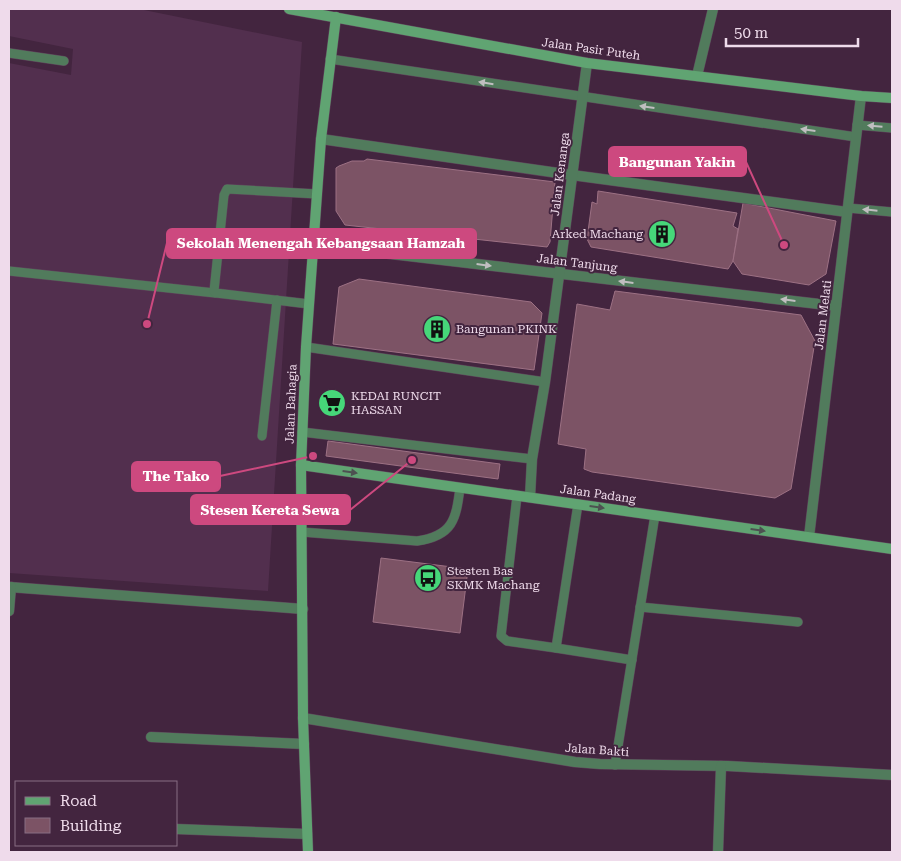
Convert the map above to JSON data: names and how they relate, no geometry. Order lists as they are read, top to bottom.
{
  "streets": {
    "main road": ["Jalan Pasir Puteh", "Jalan Bahagia", "Jalan Padang"],
    "street": [
      "Jalan Kenanga",
      "Jalan Tanjung",
      "Jalan Melati",
      "Jalan Bakti"
    ]
  },
  "crossings": [
    ["Jalan Pasir Puteh", "Jalan Kenanga"],
    ["Jalan Pasir Puteh", "Jalan Melati"],
    ["Jalan Pasir Puteh", "Jalan Bahagia"],
    ["Jalan Kenanga", "Jalan Tanjung"],
    ["Jalan Kenanga", "Jalan Padang"],
    ["Jalan Tanjung", "Jalan Melati"],
    ["Jalan Tanjung", "Jalan Bahagia"],
    ["Jalan Melati", "Jalan Padang"],
    ["Jalan Bahagia", "Jalan Padang"],
    ["Jalan Bahagia", "Jalan Bakti"]
  ],
  "one_way": ["Jalan Padang"],
  "places": {
    "building": ["Arked Machang", "Bangunan PKINK"],
    "other": [
      "Bangunan Yakin",
      "Sekolah Menengah Kebangsaan Hamzah",
      "The Tako",
      "Stesen Kereta Sewa"
    ],
    "supermarket": ["KEDAI RUNCIT HASSAN"],
    "bus stop": ["Stesten Bas SKMK Machang"]
  },
  "legend": ["Road", "Building"],
  "scale_bar": "50 m"
}
